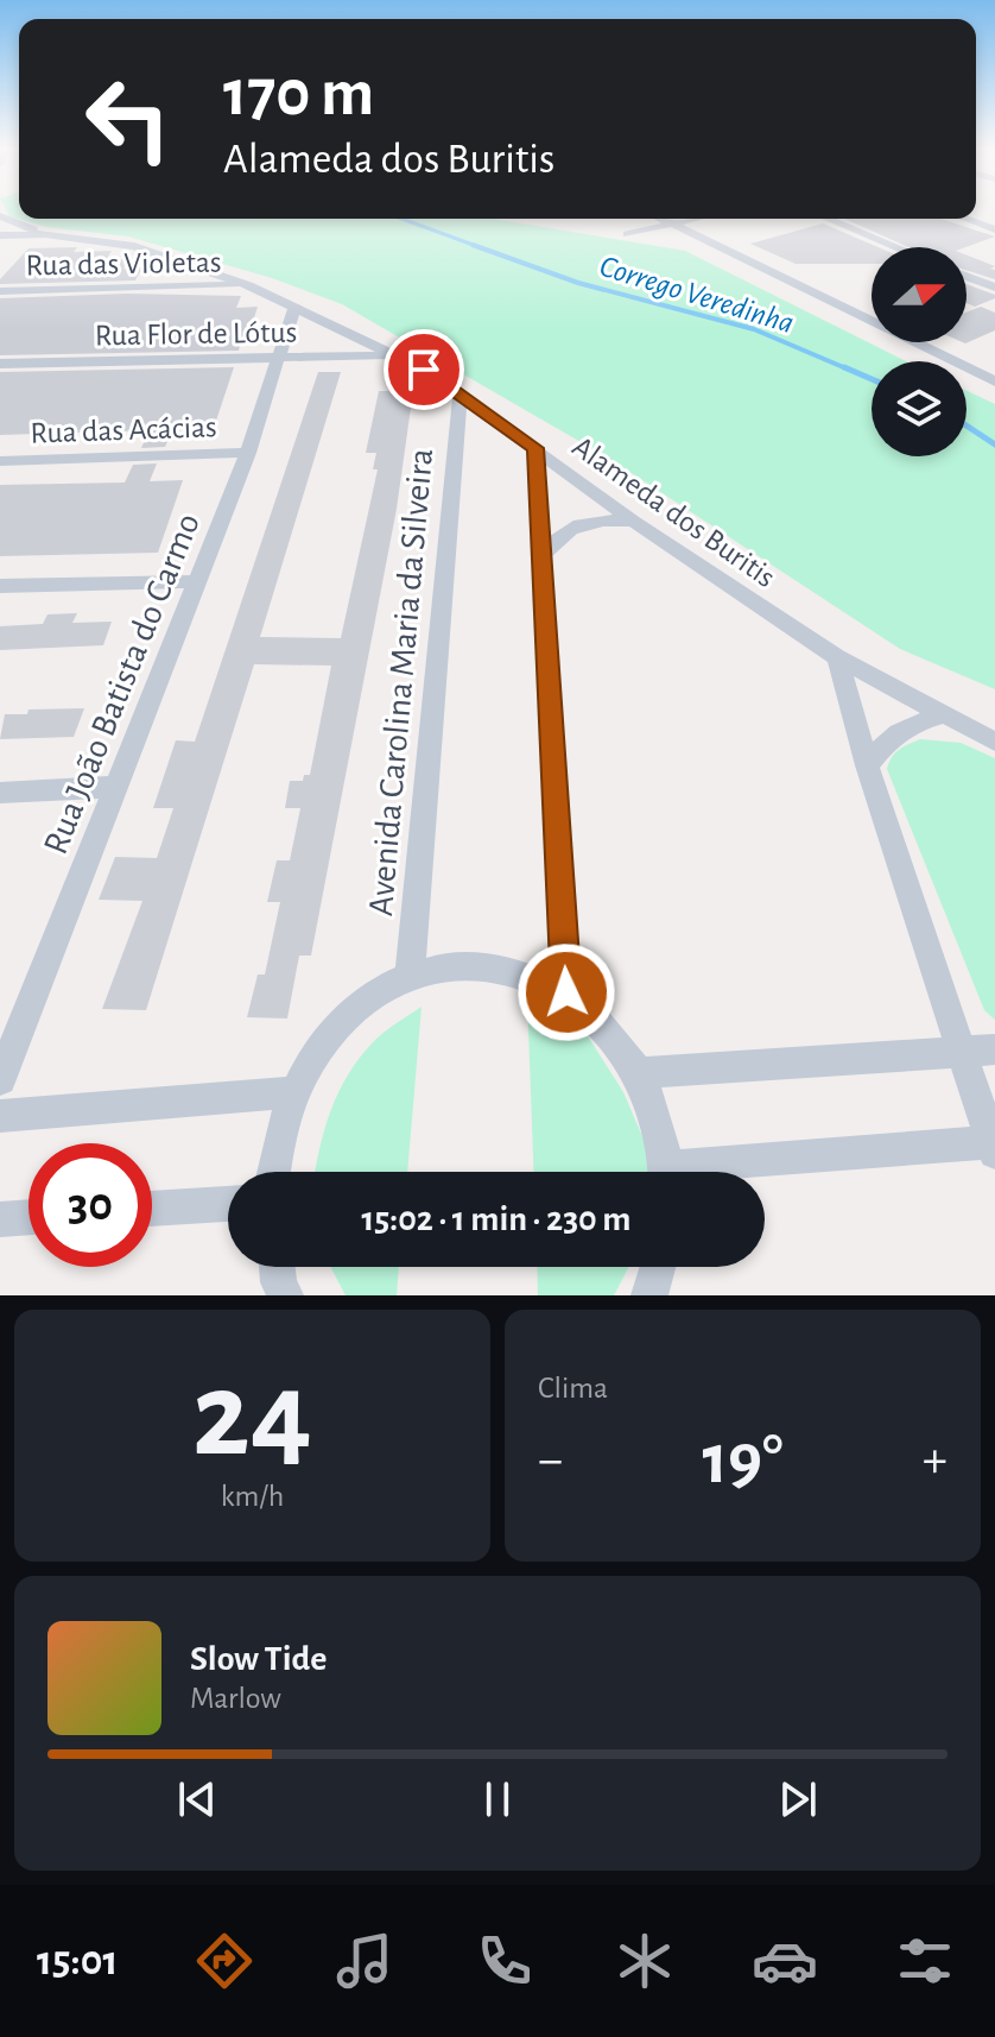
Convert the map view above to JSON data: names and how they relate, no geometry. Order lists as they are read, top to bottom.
{
  "streets": {
    "street": [
      "Rua das Violetas",
      "Rua Flor de Lótus",
      "Rua das Acácias",
      "Alameda dos Buritis",
      "Avenida Carolina Maria da Silveira",
      "Rua João Batista do Carmo"
    ]
  },
  "crossings": [
    ["Rua das Violetas", "Alameda dos Buritis"],
    ["Rua Flor de Lótus", "Alameda dos Buritis"],
    ["Rua Flor de Lótus", "Rua João Batista do Carmo"],
    ["Rua das Acácias", "Rua João Batista do Carmo"],
    ["Alameda dos Buritis", "Avenida Carolina Maria da Silveira"],
    ["Alameda dos Buritis", "Rua João Batista do Carmo"]
  ],
  "water": ["Corrego Veredinha"],
  "north": "right",
  "page": {
    "turn": ["170 m", "Alameda dos Buritis"],
    "limit": "30",
    "trip": "15:02 · 1 min · 230 m",
    "tile": [
      ["24", "km/h"],
      "Clima"
    ],
    "heat": ["−", "19°", "+"],
    "song": ["Slow Tide", "Marlow"],
    "tabs": "15:01"
  }
}
